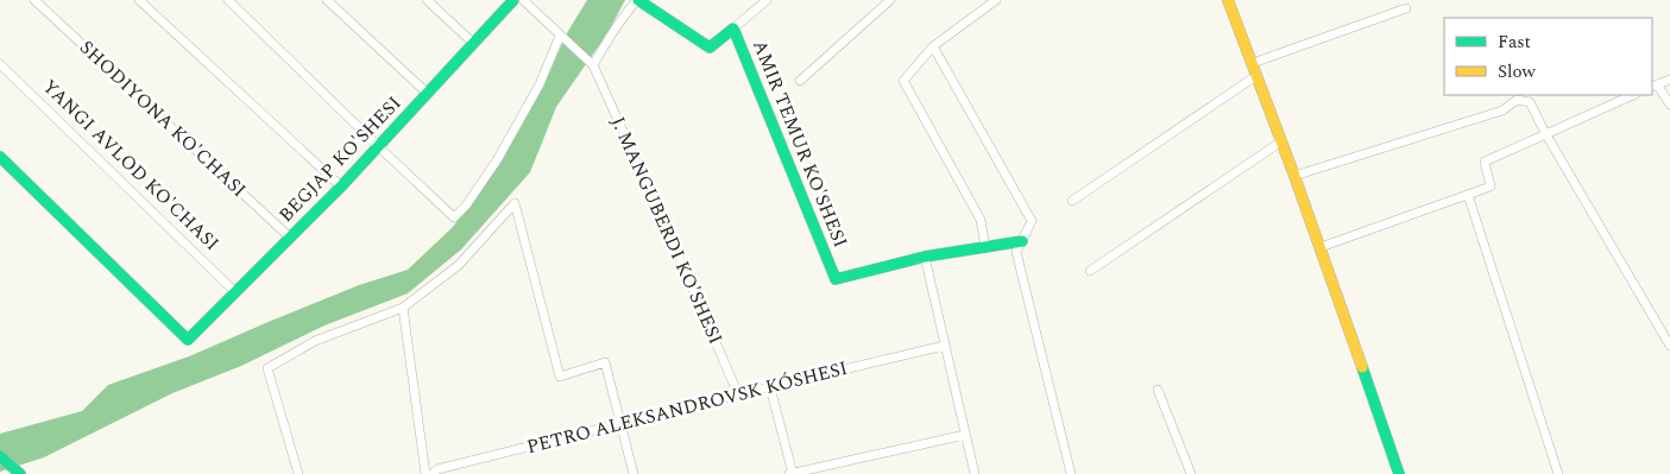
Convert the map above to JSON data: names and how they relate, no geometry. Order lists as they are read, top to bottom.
{
  "streets": {
    "main road": ["AMIR TEMUR KO'SHESI", "BEGJAP KO'SHESI"],
    "street": [
      "SHODIYONA KO'CHASI",
      "YANGI AVLOD KO'CHASI",
      "J. MANGUBERDI KO'SHESI",
      "PETRO ALEKSANDROVSK KÓSHESI"
    ]
  },
  "crossings": [
    ["SHODIYONA KO'CHASI", "BEGJAP KO'SHESI"],
    ["BEGJAP KO'SHESI", "YANGI AVLOD KO'CHASI"],
    ["J. MANGUBERDI KO'SHESI", "PETRO ALEKSANDROVSK KÓSHESI"]
  ],
  "legend": ["Fast", "Slow"]
}
